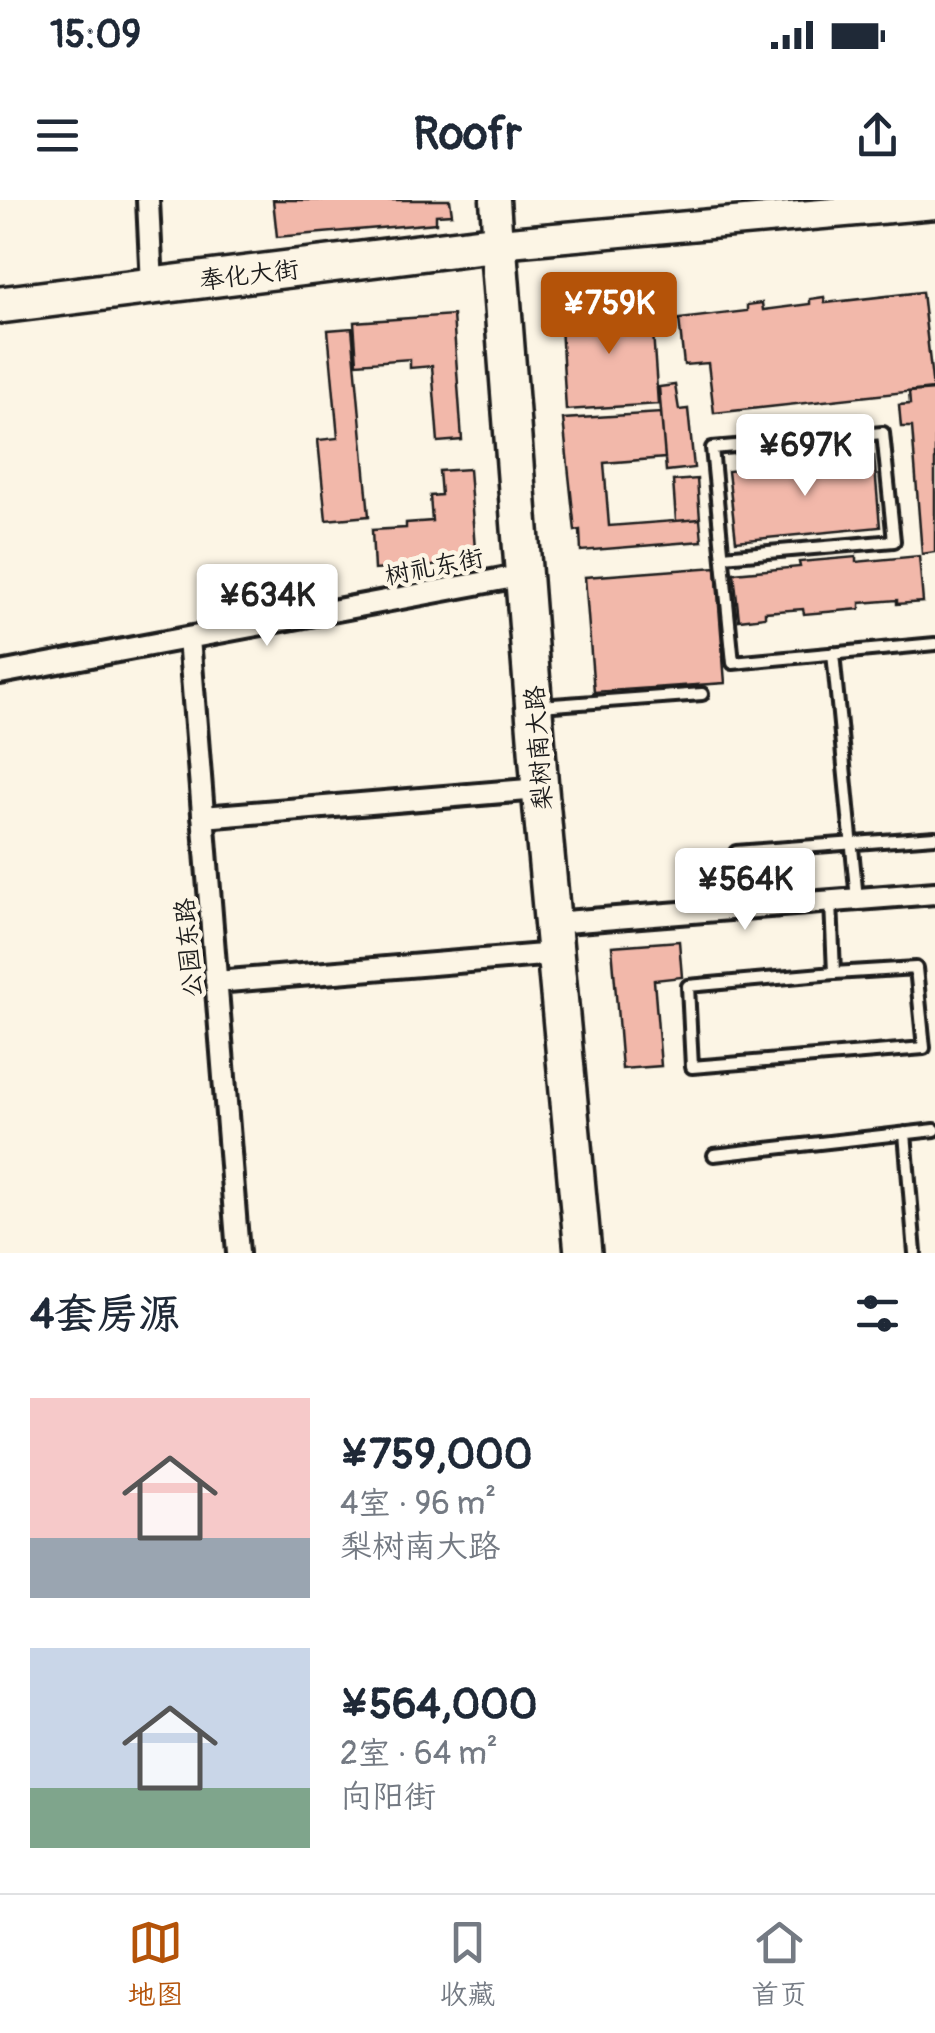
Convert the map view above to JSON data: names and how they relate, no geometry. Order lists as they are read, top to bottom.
{
  "streets": {
    "highway": ["奉化大街", "梨树南大路"],
    "street": ["树礼东街", "公园东路"]
  },
  "crossings": [
    ["奉化大街", "梨树南大路"],
    ["树礼东街", "梨树南大路"],
    ["树礼东街", "公园东路"]
  ],
  "page": {
    "status": "15:09",
    "header": "Roofr",
    "price": [
      "¥759K",
      "¥697K",
      "¥634K",
      "¥564K"
    ],
    "heading": "4套房源",
    "list": [
      {
        "name": "¥759,000",
        "note": "4室 · 96 m² · 梨树南大路"
      },
      {
        "name": "¥564,000",
        "note": "2室 · 64 m² · 向阳街"
      }
    ],
    "tabs": ["地图", "收藏", "首页"]
  }
}
